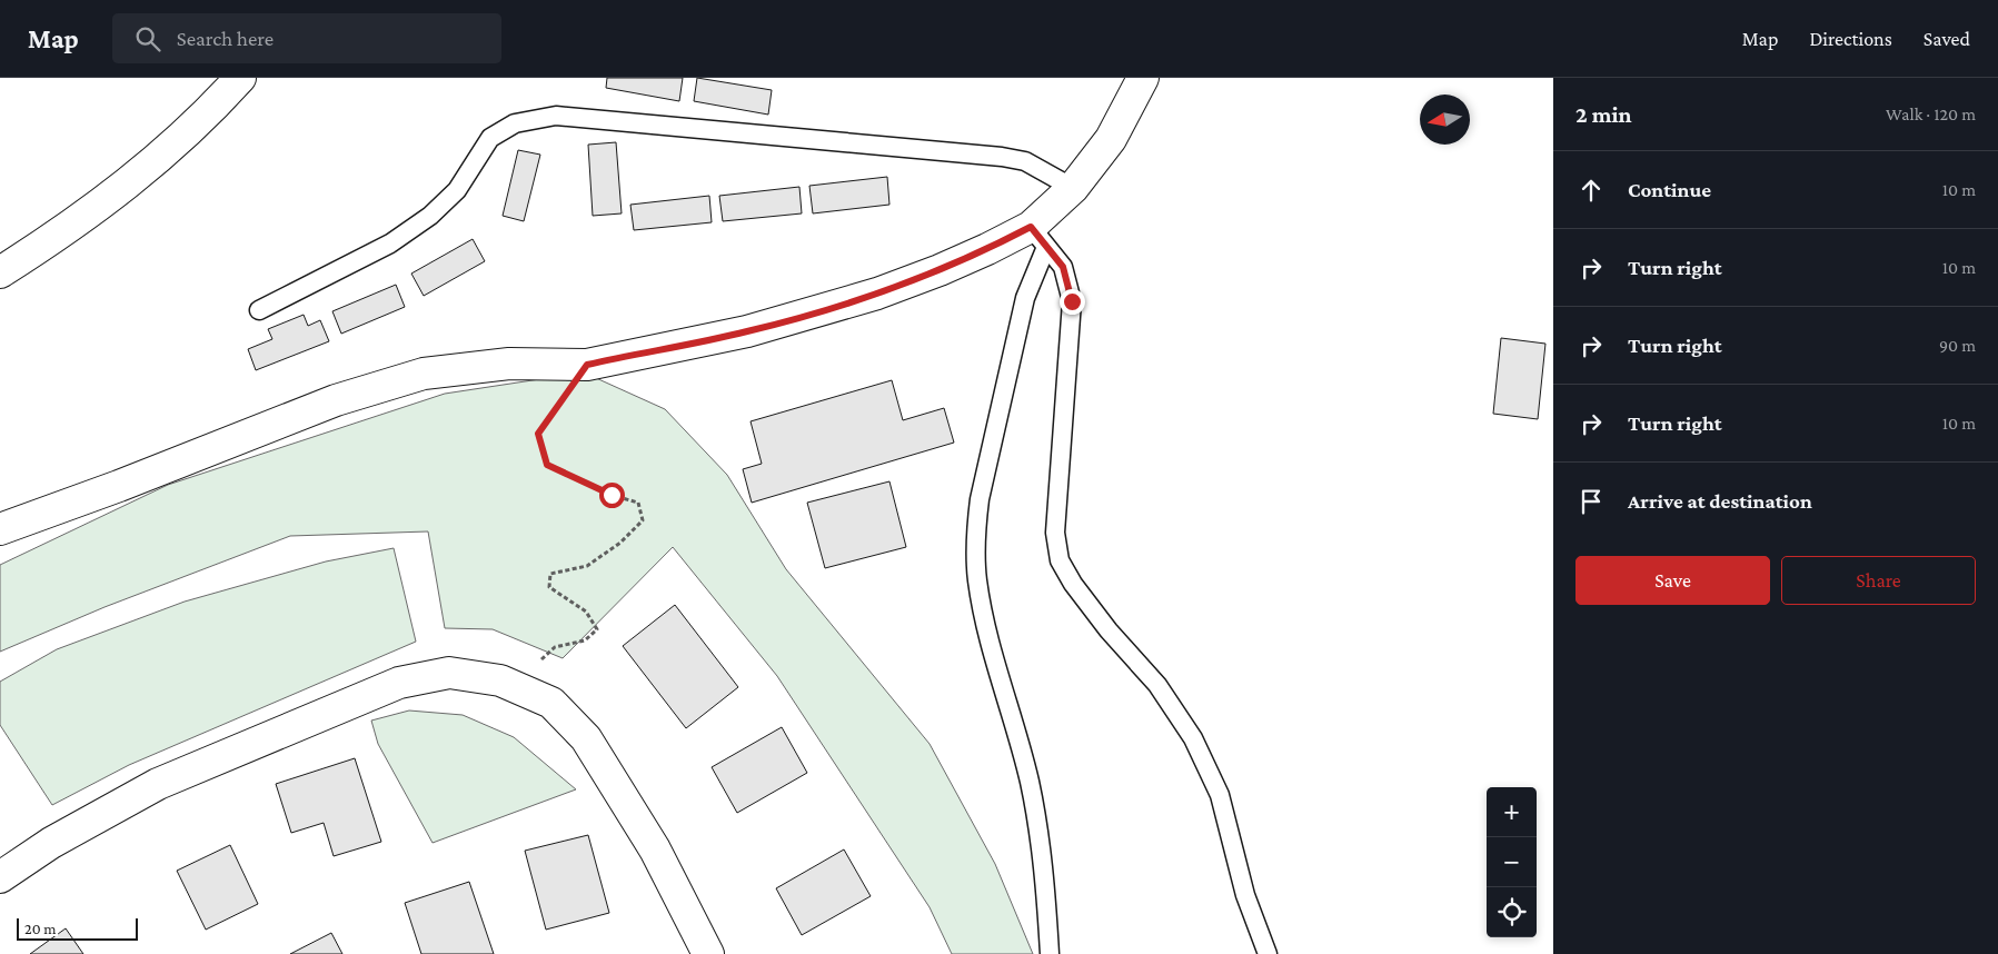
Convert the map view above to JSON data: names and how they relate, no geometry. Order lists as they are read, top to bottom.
{
  "scale_bar": "20 m",
  "north": "left",
  "page": {
    "header": "Map",
    "search": "Search here",
    "nav": ["Map", "Directions", "Saved"],
    "heading": ["2 min", "Walk · 120 m"],
    "list": [
      ["Continue", "10 m"],
      ["Turn right", "10 m"],
      ["Turn right", "90 m"],
      ["Turn right", "10 m"],
      "Arrive at destination"
    ],
    "buttons": ["Save", "Share"],
    "map_buttons": ["+", "−"],
    "scale": "20 m"
  }
}
